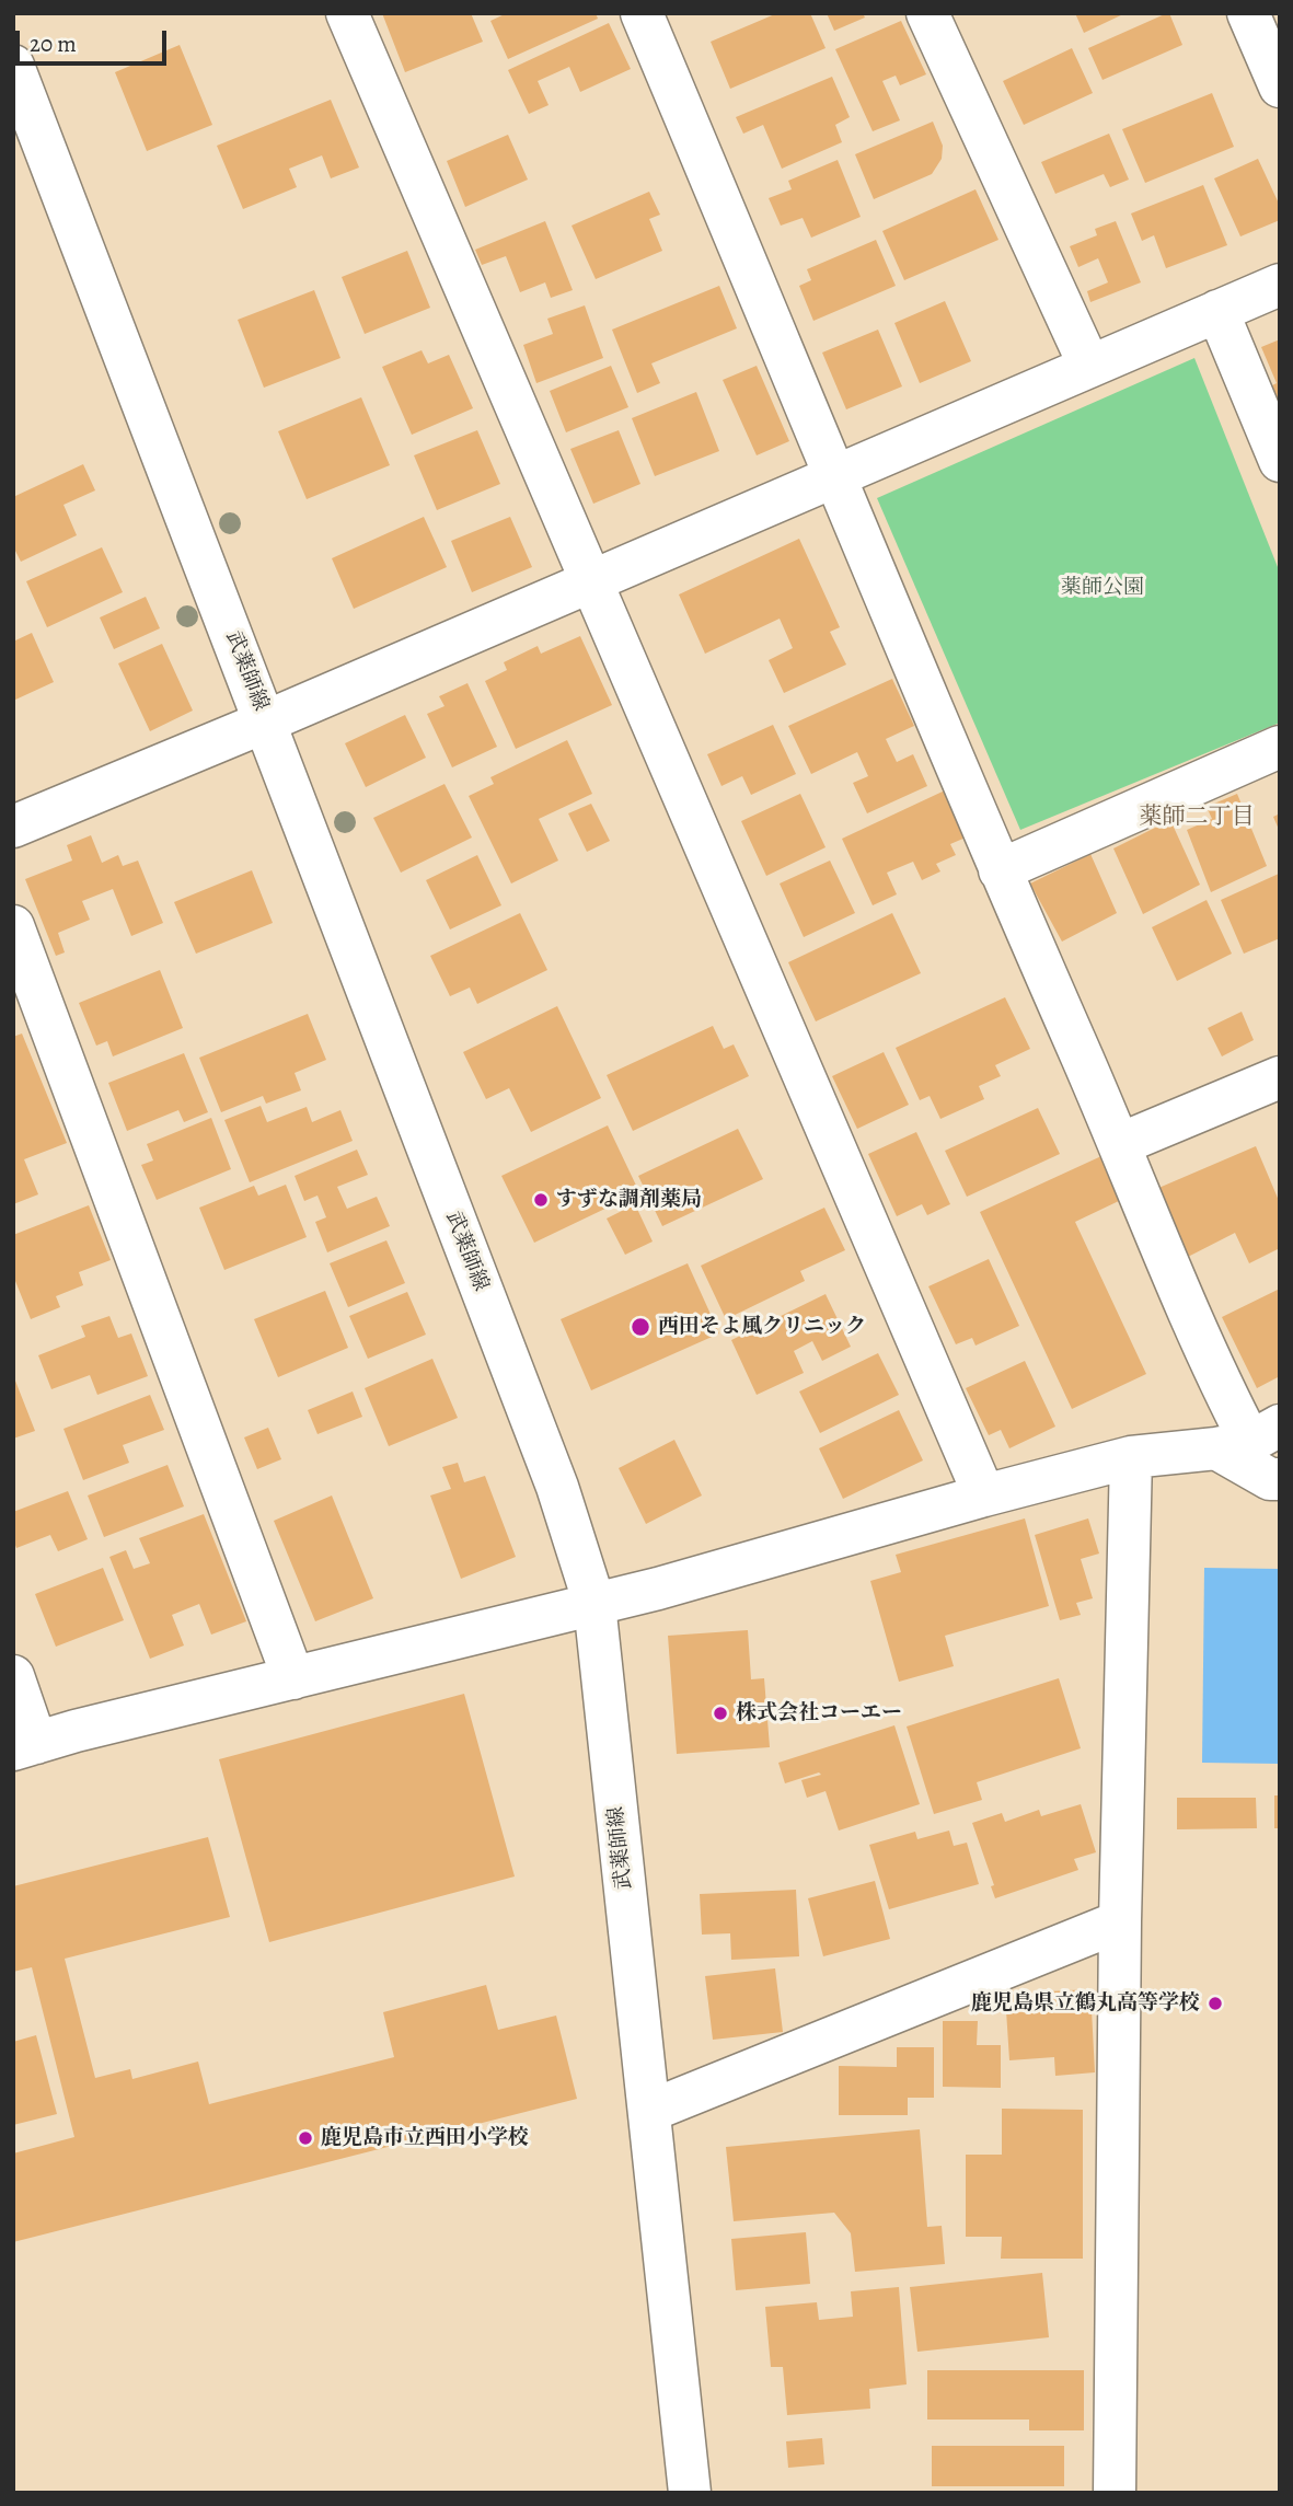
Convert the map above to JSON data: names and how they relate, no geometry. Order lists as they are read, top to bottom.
{
  "streets": {
    "street": ["武薬師線"]
  },
  "districts": ["薬師二丁目"],
  "parks": ["薬師公園"],
  "places": [
    "すずな調剤薬局",
    "西田そよ風クリニック",
    "株式会社コーエー",
    "鹿児島県立鶴丸高等学校",
    "鹿児島市立西田小学校"
  ],
  "scale_bar": "20 m"
}
